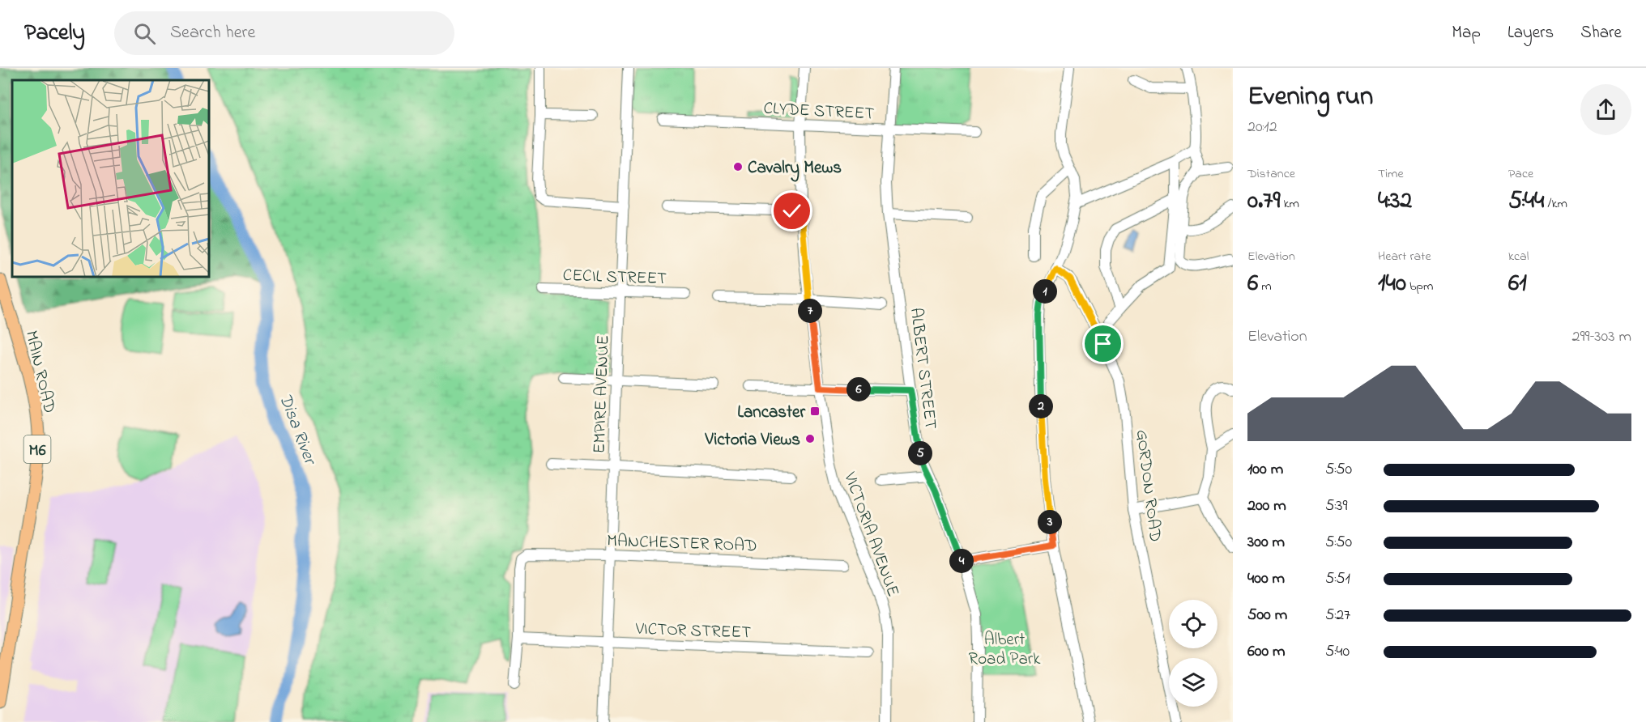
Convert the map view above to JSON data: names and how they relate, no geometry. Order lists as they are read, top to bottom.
{
  "streets": {
    "main road": ["MAIN ROAD", "M6"],
    "street": [
      "CLYDE STREET",
      "CECIL STREET",
      "ALBERT STREET",
      "EMPIRE AVENUE",
      "GORDON ROAD",
      "VICTORIA AVENUE",
      "MANCHESTER ROAD",
      "VICTOR STREET"
    ]
  },
  "crossings": [
    ["CLYDE STREET", "ALBERT STREET"],
    ["CLYDE STREET", "VICTORIA AVENUE"],
    ["CECIL STREET", "EMPIRE AVENUE"],
    ["EMPIRE AVENUE", "MANCHESTER ROAD"],
    ["EMPIRE AVENUE", "VICTOR STREET"],
    ["MANCHESTER ROAD", "VICTOR STREET"]
  ],
  "water": ["Disa River"],
  "parks": ["Albert Road Park"],
  "places": {
    "other": ["Cavalry Mews", "Victoria Views"],
    "transit": ["Lancaster"]
  },
  "page": {
    "header": "Pacely",
    "search": "Search here",
    "nav": ["Map", "Layers", "Share"],
    "heading": ["Evening run", "20:12"],
    "stats": [
      ["Distance", "0.79 km"],
      ["Time", "4:32"],
      ["Pace", "5:44 /km"],
      ["Elevation", "6 m"],
      ["Heart rate", "140 bpm"],
      ["kcal", "61"]
    ],
    "pins": [
      "1",
      "7",
      "6",
      "2",
      "5",
      "3",
      "4"
    ],
    "chart": ["Elevation", "299–303 m"],
    "list": [
      {
        "name": "100 m",
        "note": "5:50"
      },
      {
        "name": "200 m",
        "note": "5:39"
      },
      {
        "name": "300 m",
        "note": "5:50"
      },
      {
        "name": "400 m",
        "note": "5:51"
      },
      {
        "name": "500 m",
        "note": "5:27"
      },
      {
        "name": "600 m",
        "note": "5:40"
      }
    ]
  }
}
